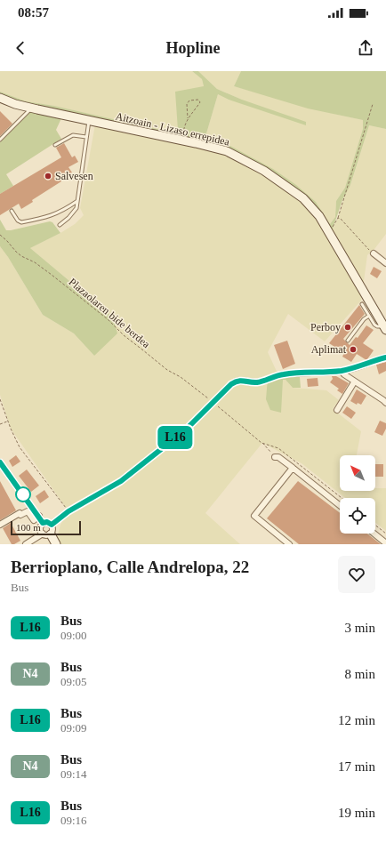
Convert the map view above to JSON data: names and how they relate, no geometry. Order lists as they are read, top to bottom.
{
  "streets": {
    "street": ["Aitzoain - Lizaso errepidea"],
    "path": ["Plazaolaren bide berdea"]
  },
  "places": ["Salvesen", "Perboy", "Aplimat"],
  "lines": ["bus line L16"],
  "scale_bar": "100 m",
  "north": "top left",
  "page": {
    "status": "08:57",
    "header": "Hopline",
    "on_map": "L16",
    "scale": "100 m",
    "heading": ["Berrioplano, Calle Andrelopa, 22", "Bus"],
    "list": [
      {
        "mark": "L16",
        "name": "Bus",
        "note": "09:00",
        "value": "3 min"
      },
      {
        "mark": "N4",
        "name": "Bus",
        "note": "09:05",
        "value": "8 min"
      },
      {
        "mark": "L16",
        "name": "Bus",
        "note": "09:09",
        "value": "12 min"
      },
      {
        "mark": "N4",
        "name": "Bus",
        "note": "09:14",
        "value": "17 min"
      },
      {
        "mark": "L16",
        "name": "Bus",
        "note": "09:16",
        "value": "19 min"
      }
    ]
  }
}
